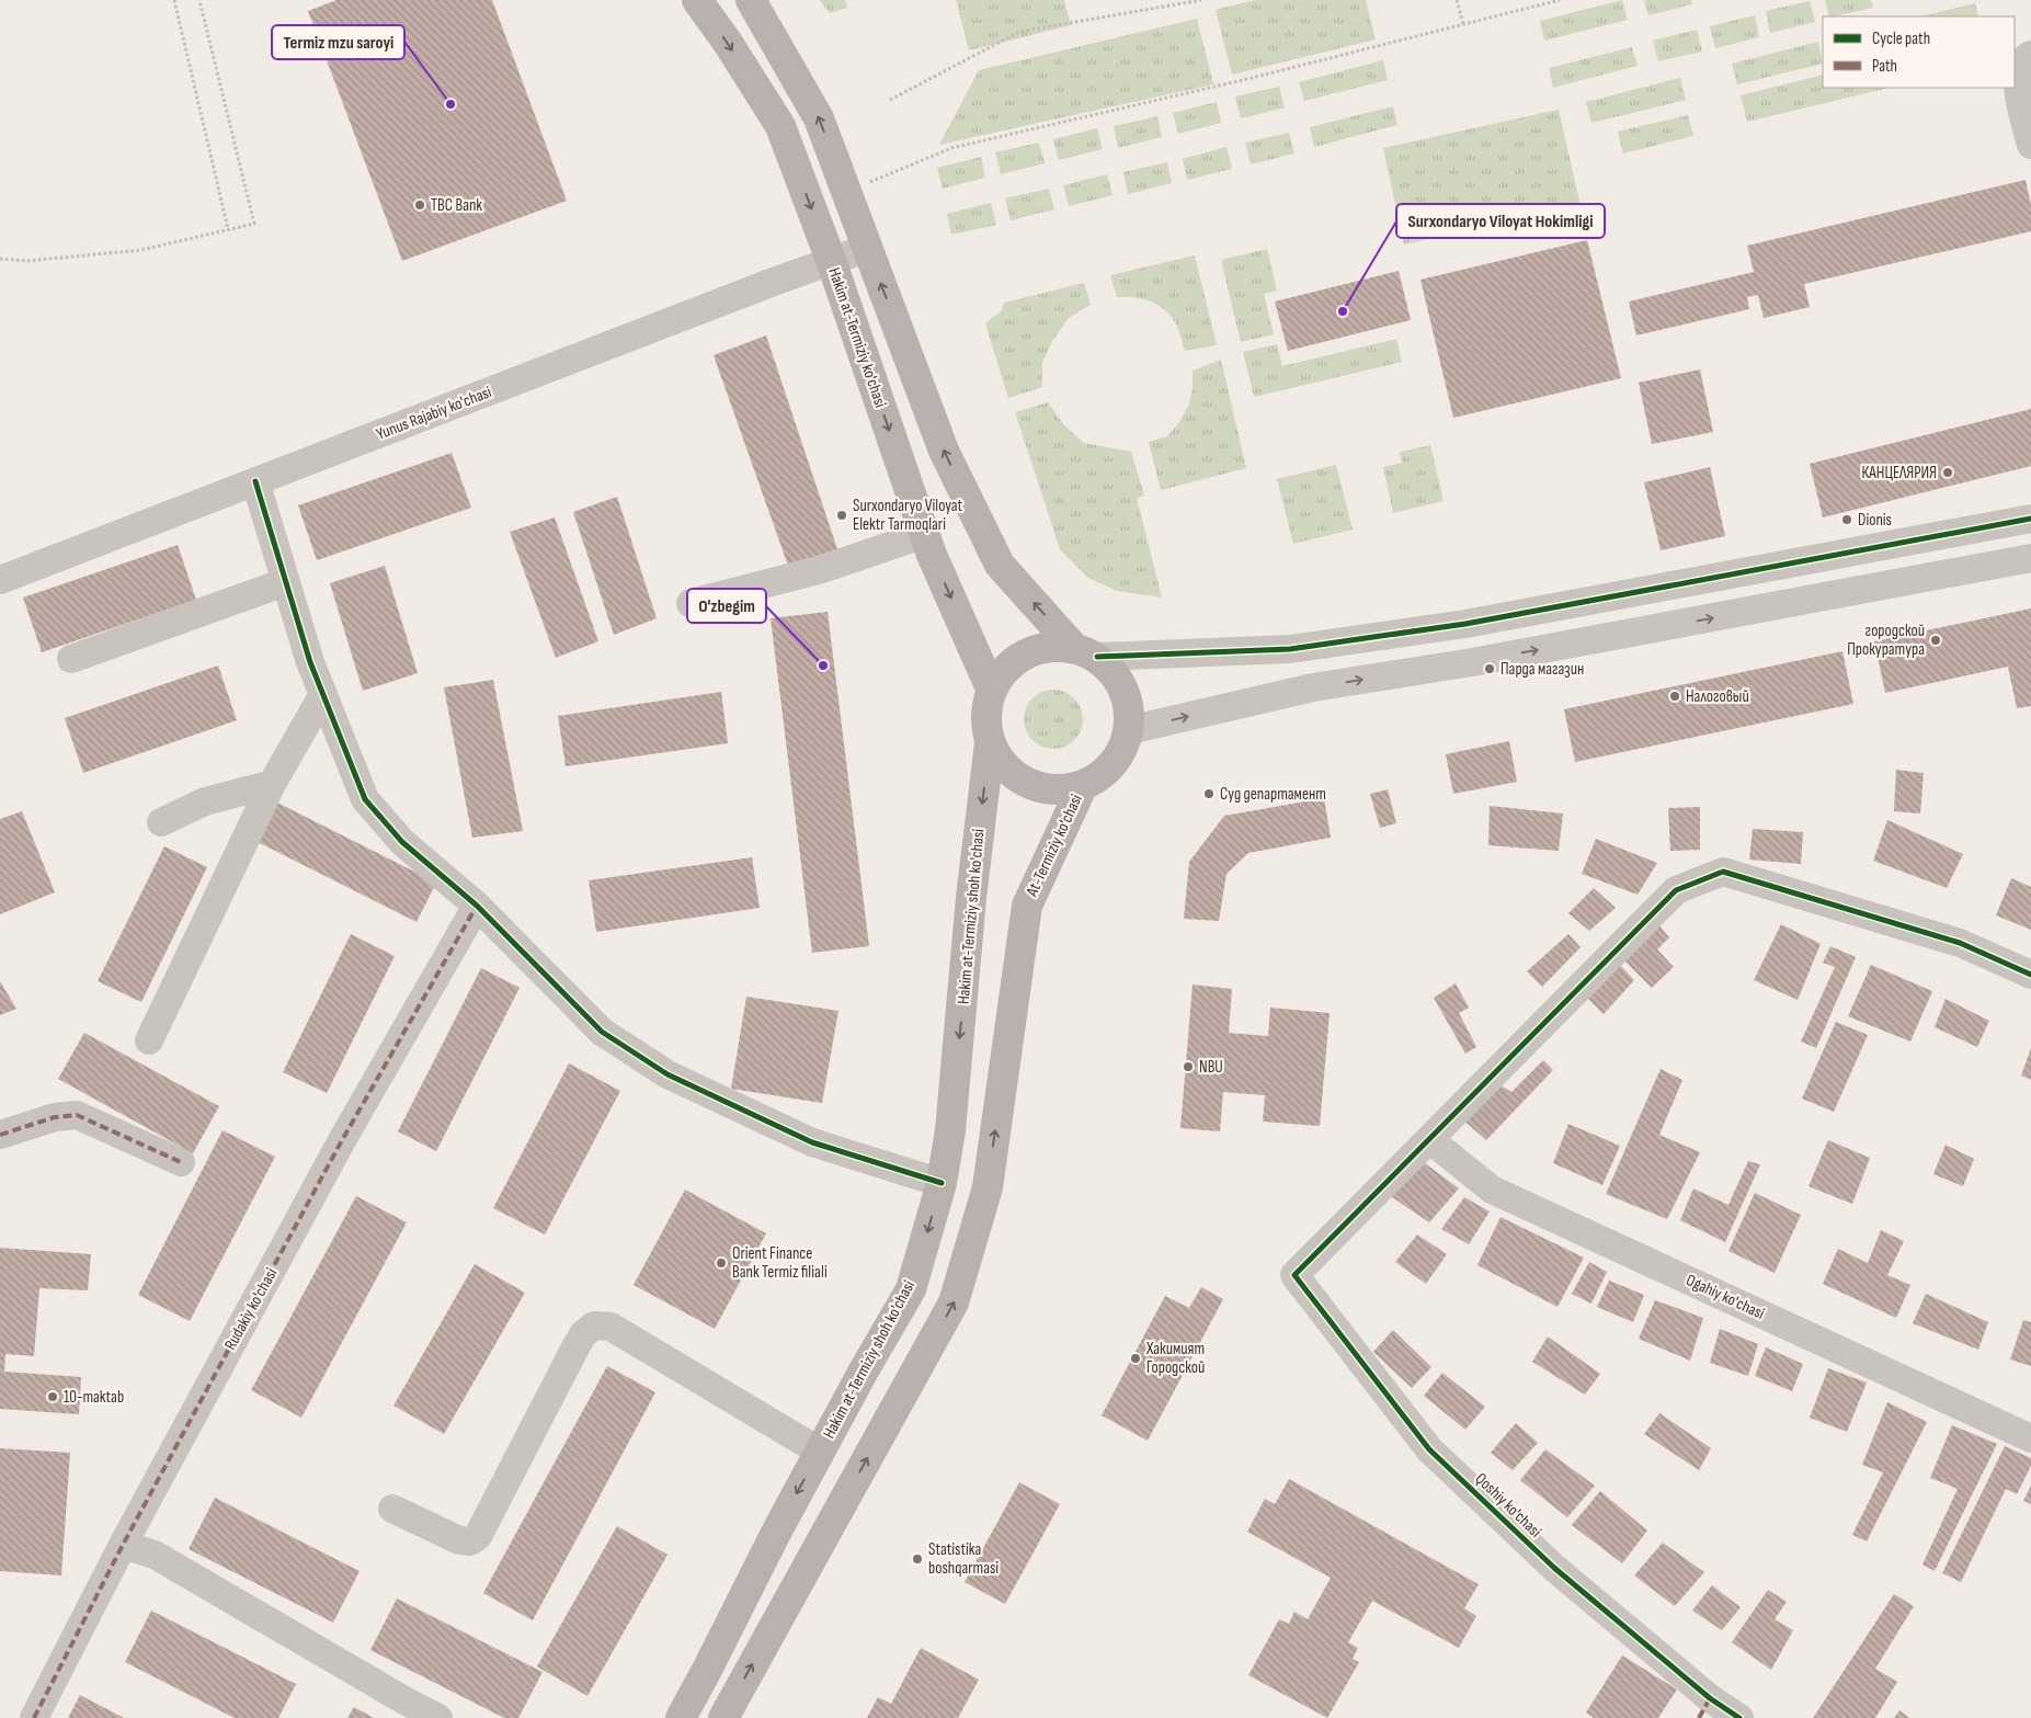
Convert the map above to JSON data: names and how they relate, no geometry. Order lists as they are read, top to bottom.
{
  "streets": {
    "main road": ["Hakim at-Termiziy ko'chasi", "At-Termiziy ko'chasi", "Hakim at-Termiziy shoh ko'chasi"],
    "street": [
      "Yunus Rajabiy ko'chasi",
      "Ogahiy ko'chasi",
      "Rudakiy ko'chasi",
      "Qoshiy ko'chasi"
    ]
  },
  "crossings": [
    ["Hakim at-Termiziy ko'chasi", "Yunus Rajabiy ko'chasi"],
    ["Hakim at-Termiziy ko'chasi", "At-Termiziy ko'chasi"],
    ["Hakim at-Termiziy ko'chasi", "Hakim at-Termiziy shoh ko'chasi"],
    ["At-Termiziy ko'chasi", "Hakim at-Termiziy shoh ko'chasi"],
    ["Ogahiy ko'chasi", "Qoshiy ko'chasi"]
  ],
  "one_way": ["At-Termiziy ko'chasi", "Hakim at-Termiziy shoh ko'chasi"],
  "places": [
    "Termiz mzu saroyi",
    "TBC Bank",
    "Surxondaryo Viloyat Hokimligi",
    "КАНЦЕЛЯРИЯ",
    "Surxondaryo Viloyat Elektr Tarmoqlari",
    "Dionis",
    "городской Прокуратура",
    "O'zbegim",
    "Парда магазин",
    "Налоговый",
    "Суд департамент",
    "NBU",
    "Orient Finance Bank Termiz filiali",
    "Хакимият Городской",
    "10-maktab",
    "Statistika boshqarmasi"
  ],
  "legend": ["Cycle path", "Path"]
}
